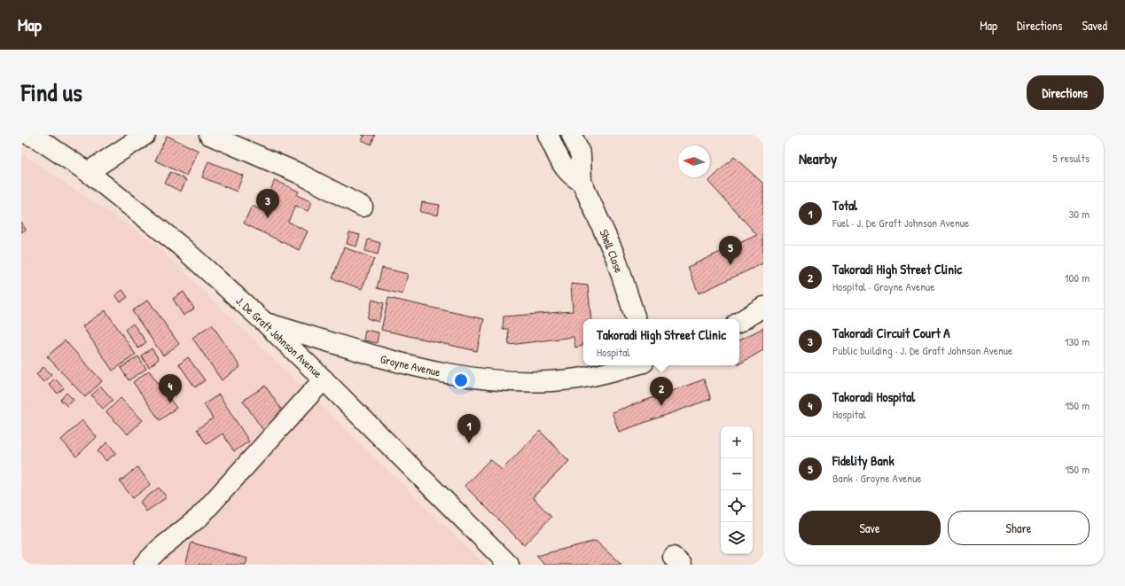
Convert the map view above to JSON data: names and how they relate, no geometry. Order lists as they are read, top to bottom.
{
  "streets": {
    "street": ["Shell Close", "J. De Graft Johnson Avenue", "Groyne Avenue"]
  },
  "crossings": [
    ["J. De Graft Johnson Avenue", "Groyne Avenue"]
  ],
  "north": "left",
  "page": {
    "header": "Map",
    "nav": ["Map", "Directions", "Saved"],
    "title": "Find us",
    "buttons": [
      "Directions",
      ["Save", "Share"]
    ],
    "heading": ["Nearby", "5 results"],
    "list": [
      {
        "mark": "1",
        "name": "Total",
        "note": "Fuel · J. De Graft Johnson Avenue",
        "value": "30 m"
      },
      {
        "mark": "2",
        "name": "Takoradi High Street Clinic",
        "note": "Hospital · Groyne Avenue",
        "value": "100 m"
      },
      {
        "mark": "3",
        "name": "Takoradi Circuit Court A",
        "note": "Public building · J. De Graft Johnson Avenue",
        "value": "130 m"
      },
      {
        "mark": "4",
        "name": "Takoradi Hospital",
        "note": "Hospital",
        "value": "150 m"
      },
      {
        "mark": "5",
        "name": "Fidelity Bank",
        "note": "Bank · Groyne Avenue",
        "value": "150 m"
      }
    ],
    "pins": [
      "3",
      "5",
      "4",
      "2",
      "1"
    ],
    "popup": ["Takoradi High Street Clinic", "Hospital"],
    "map_buttons": ["+", "−"]
  }
}
